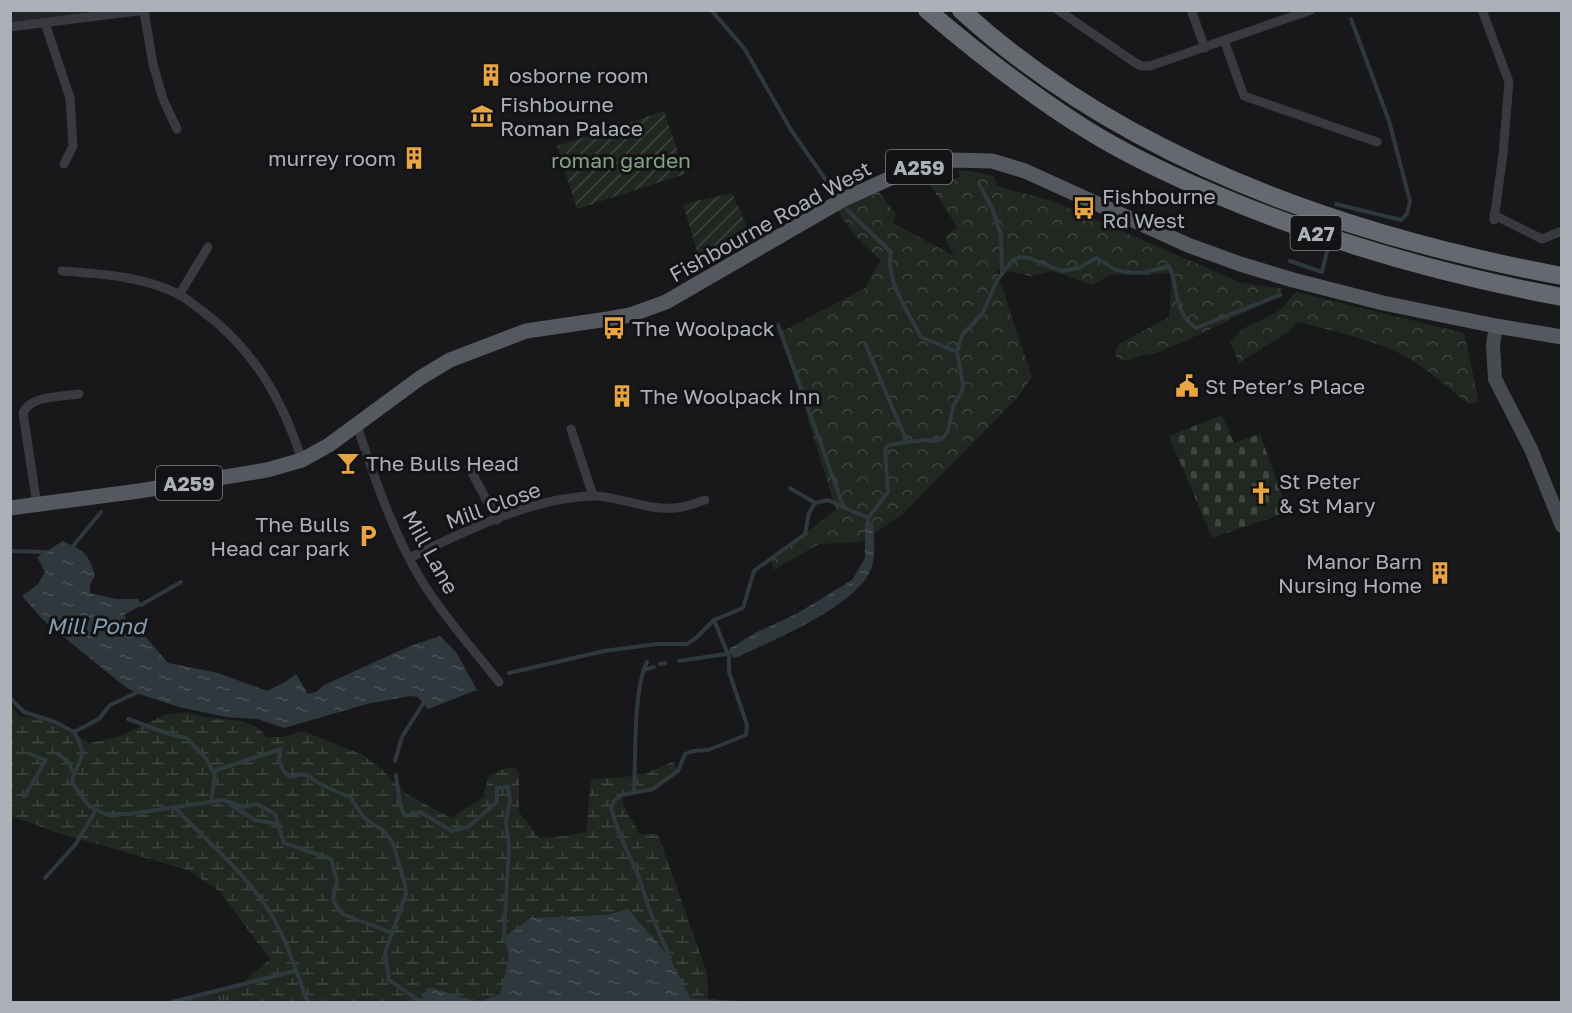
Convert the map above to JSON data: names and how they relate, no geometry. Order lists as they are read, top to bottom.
{
  "streets": {
    "highway": ["A27"],
    "main road": ["A259", "Fishbourne Road West"],
    "street": ["Mill Close", "Mill Lane"]
  },
  "crossings": [
    ["Fishbourne Road West", "Mill Lane"],
    ["Mill Close", "Mill Lane"]
  ],
  "water": ["Mill Pond"],
  "parks": ["roman garden"],
  "places": {
    "building": [
      "osborne room",
      "murrey room",
      "The Woolpack Inn",
      "Manor Barn Nursing Home"
    ],
    "museum": ["Fishbourne Roman Palace"],
    "bus stop": ["Fishbourne Rd West", "The Woolpack"],
    "public building": ["St Peter’s Place"],
    "bar": ["The Bulls Head"],
    "church": ["St Peter & St Mary"],
    "parking": ["The Bulls Head car park"]
  }
}
